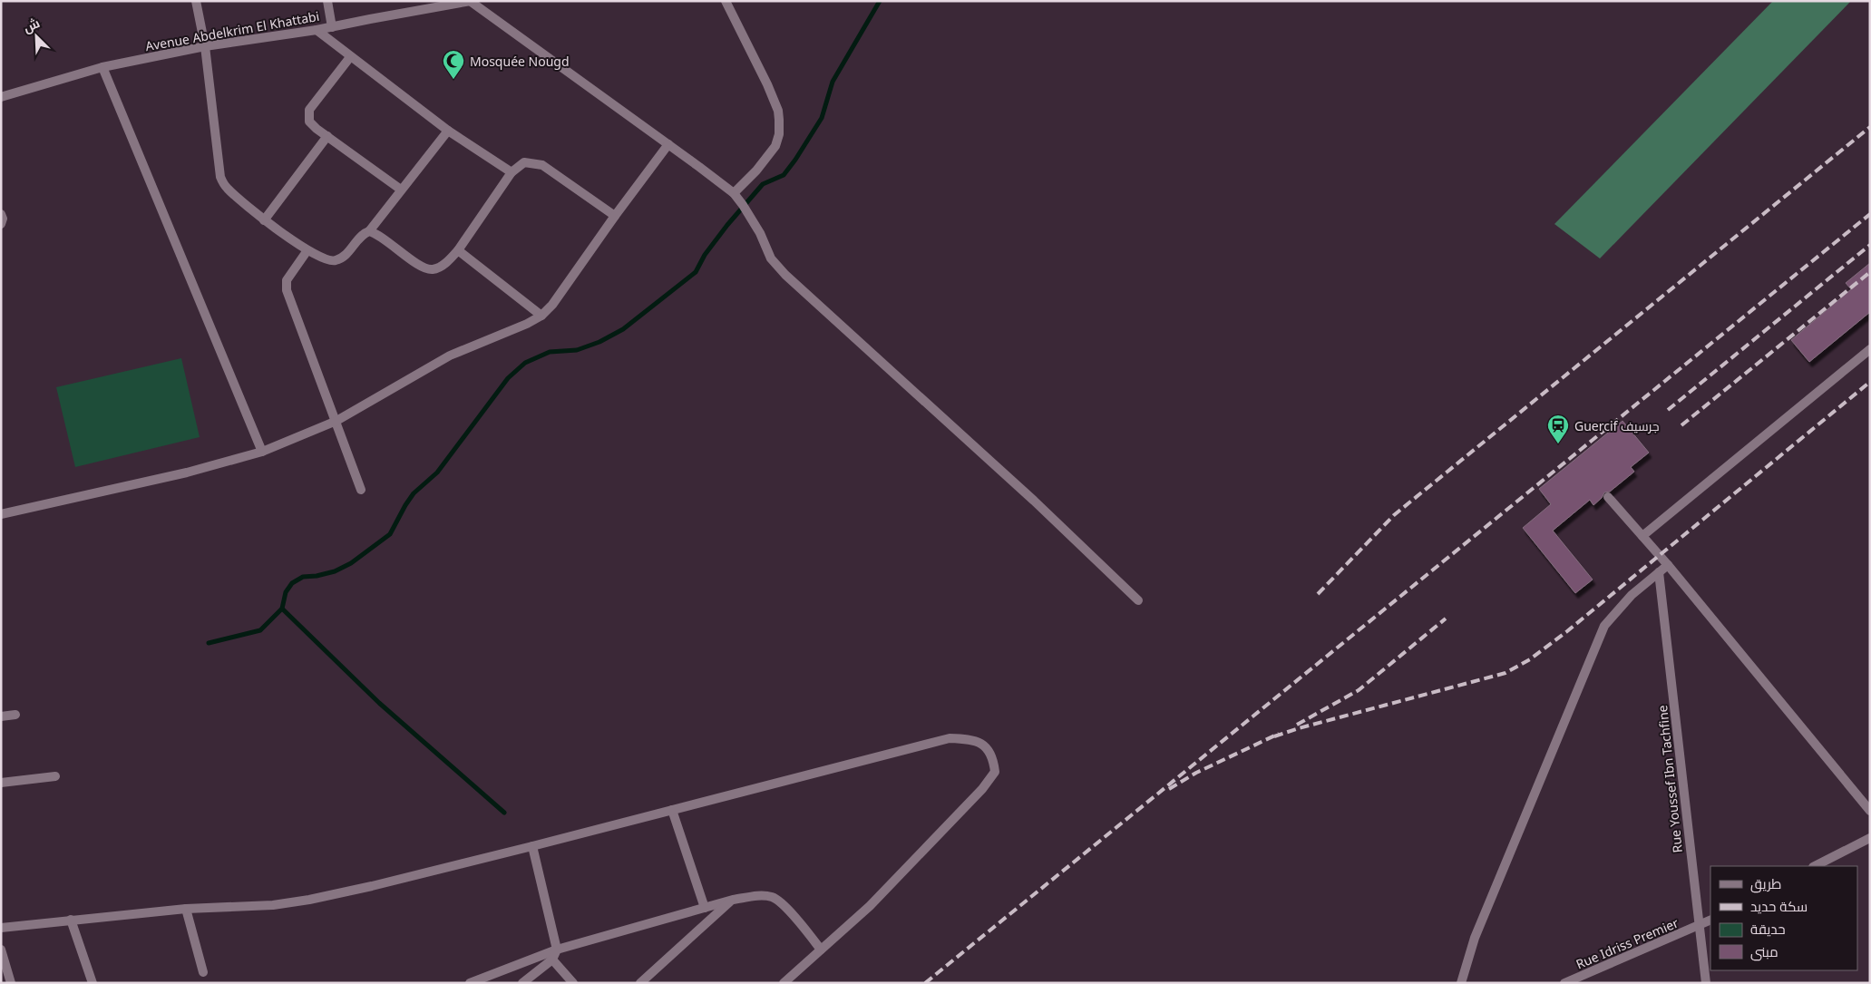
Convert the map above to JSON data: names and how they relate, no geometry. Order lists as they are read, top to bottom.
{
  "streets": {
    "street": ["Avenue Abdelkrim El Khattabi", "Rue Youssef Ibn Tachfine", "Rue Idriss Premier"]
  },
  "crossings": [
    ["Rue Youssef Ibn Tachfine", "Rue Idriss Premier"]
  ],
  "places": {
    "mosque": ["Mosquée Nougd"],
    "station": ["Guercif جرسيف"]
  },
  "legend": [
    "طريق",
    "سكة حديد",
    "حديقة",
    "مبنى"
  ],
  "north": "top left"
}
